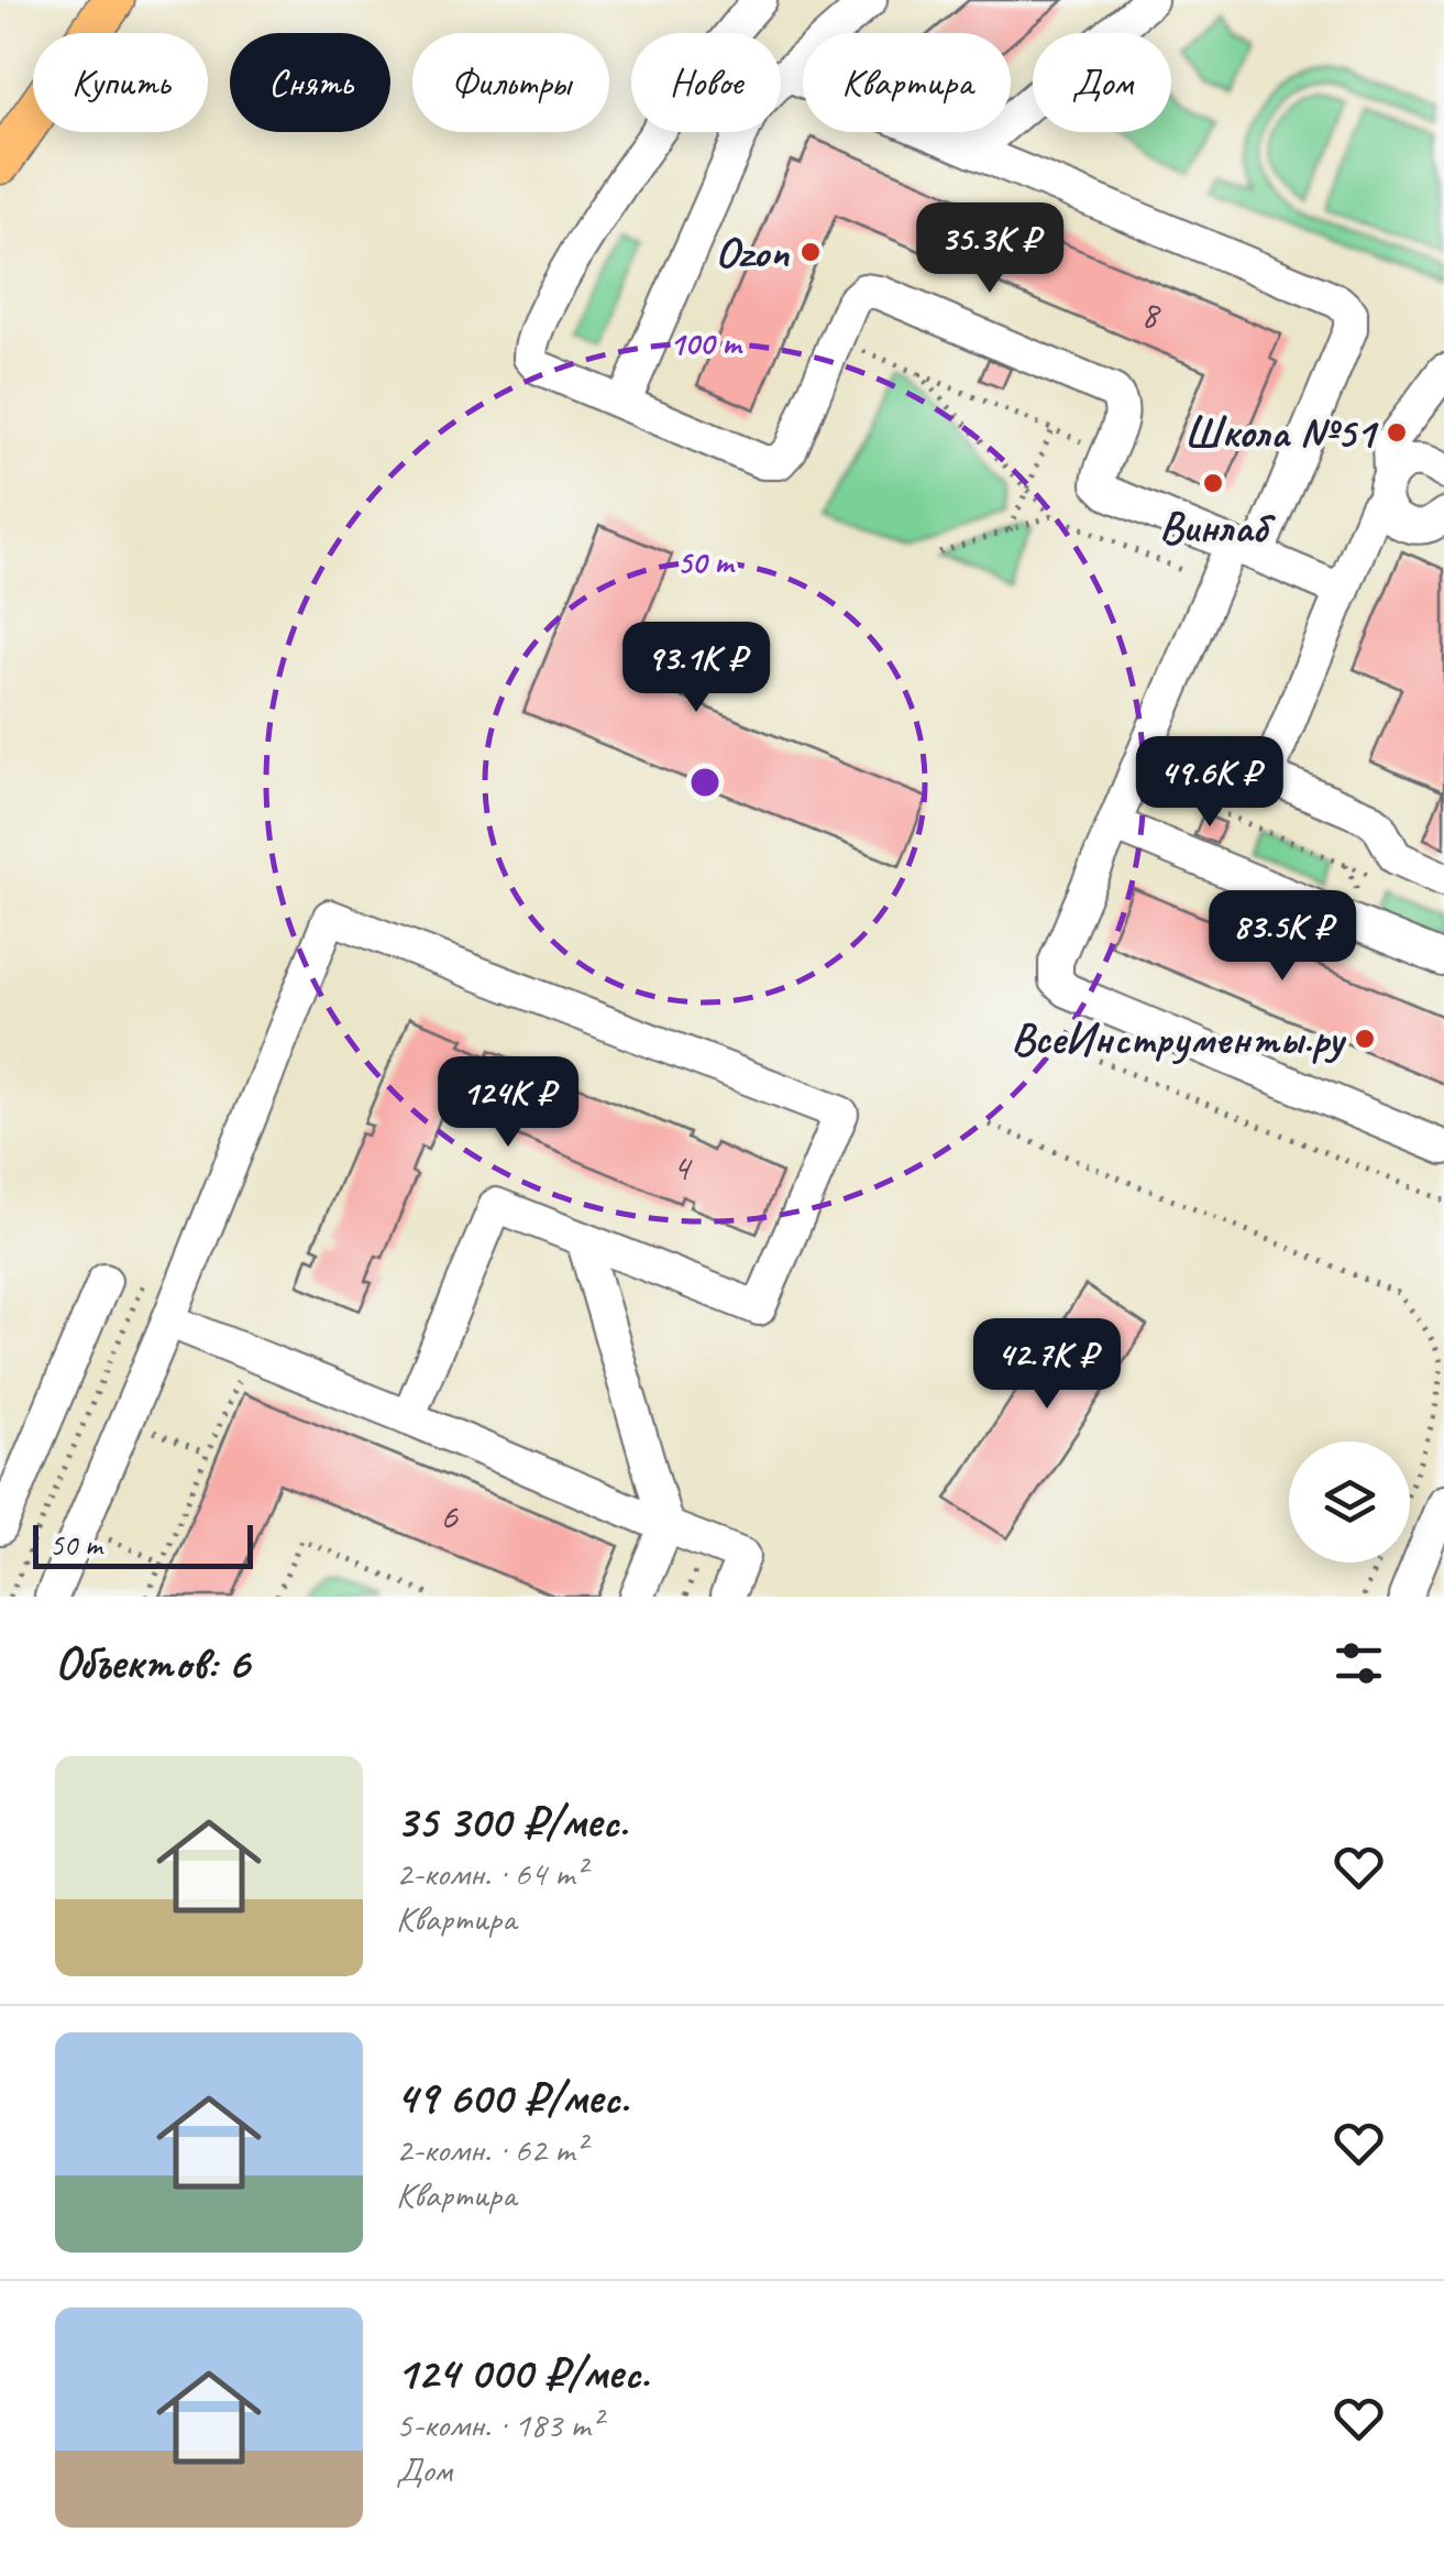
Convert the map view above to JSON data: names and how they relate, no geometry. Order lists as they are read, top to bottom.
{
  "places": [
    "Ozon",
    "Школа №51",
    "Винлаб",
    "ВсеИнструменты.ру"
  ],
  "house_numbers": ["8", "4", "6"],
  "scale_bar": "50 m",
  "page": {
    "chip": [
      "Купить",
      "Снять",
      "Фильтры",
      "Новое",
      "Квартира",
      "Дом"
    ],
    "price": [
      "35.3K ₽",
      "93.1K ₽",
      "49.6K ₽",
      "83.5K ₽",
      "124K ₽",
      "42.7K ₽"
    ],
    "scale": "50 m",
    "heading": "Объектов: 6",
    "list": [
      {
        "name": "35 300 ₽/мес.",
        "note": "2-комн. · 64 m² · Квартира"
      },
      {
        "name": "49 600 ₽/мес.",
        "note": "2-комн. · 62 m² · Квартира"
      },
      {
        "name": "124 000 ₽/мес.",
        "note": "5-комн. · 183 m² · Дом"
      }
    ]
  },
  "rings": ["100 m", "50 m"]
}
